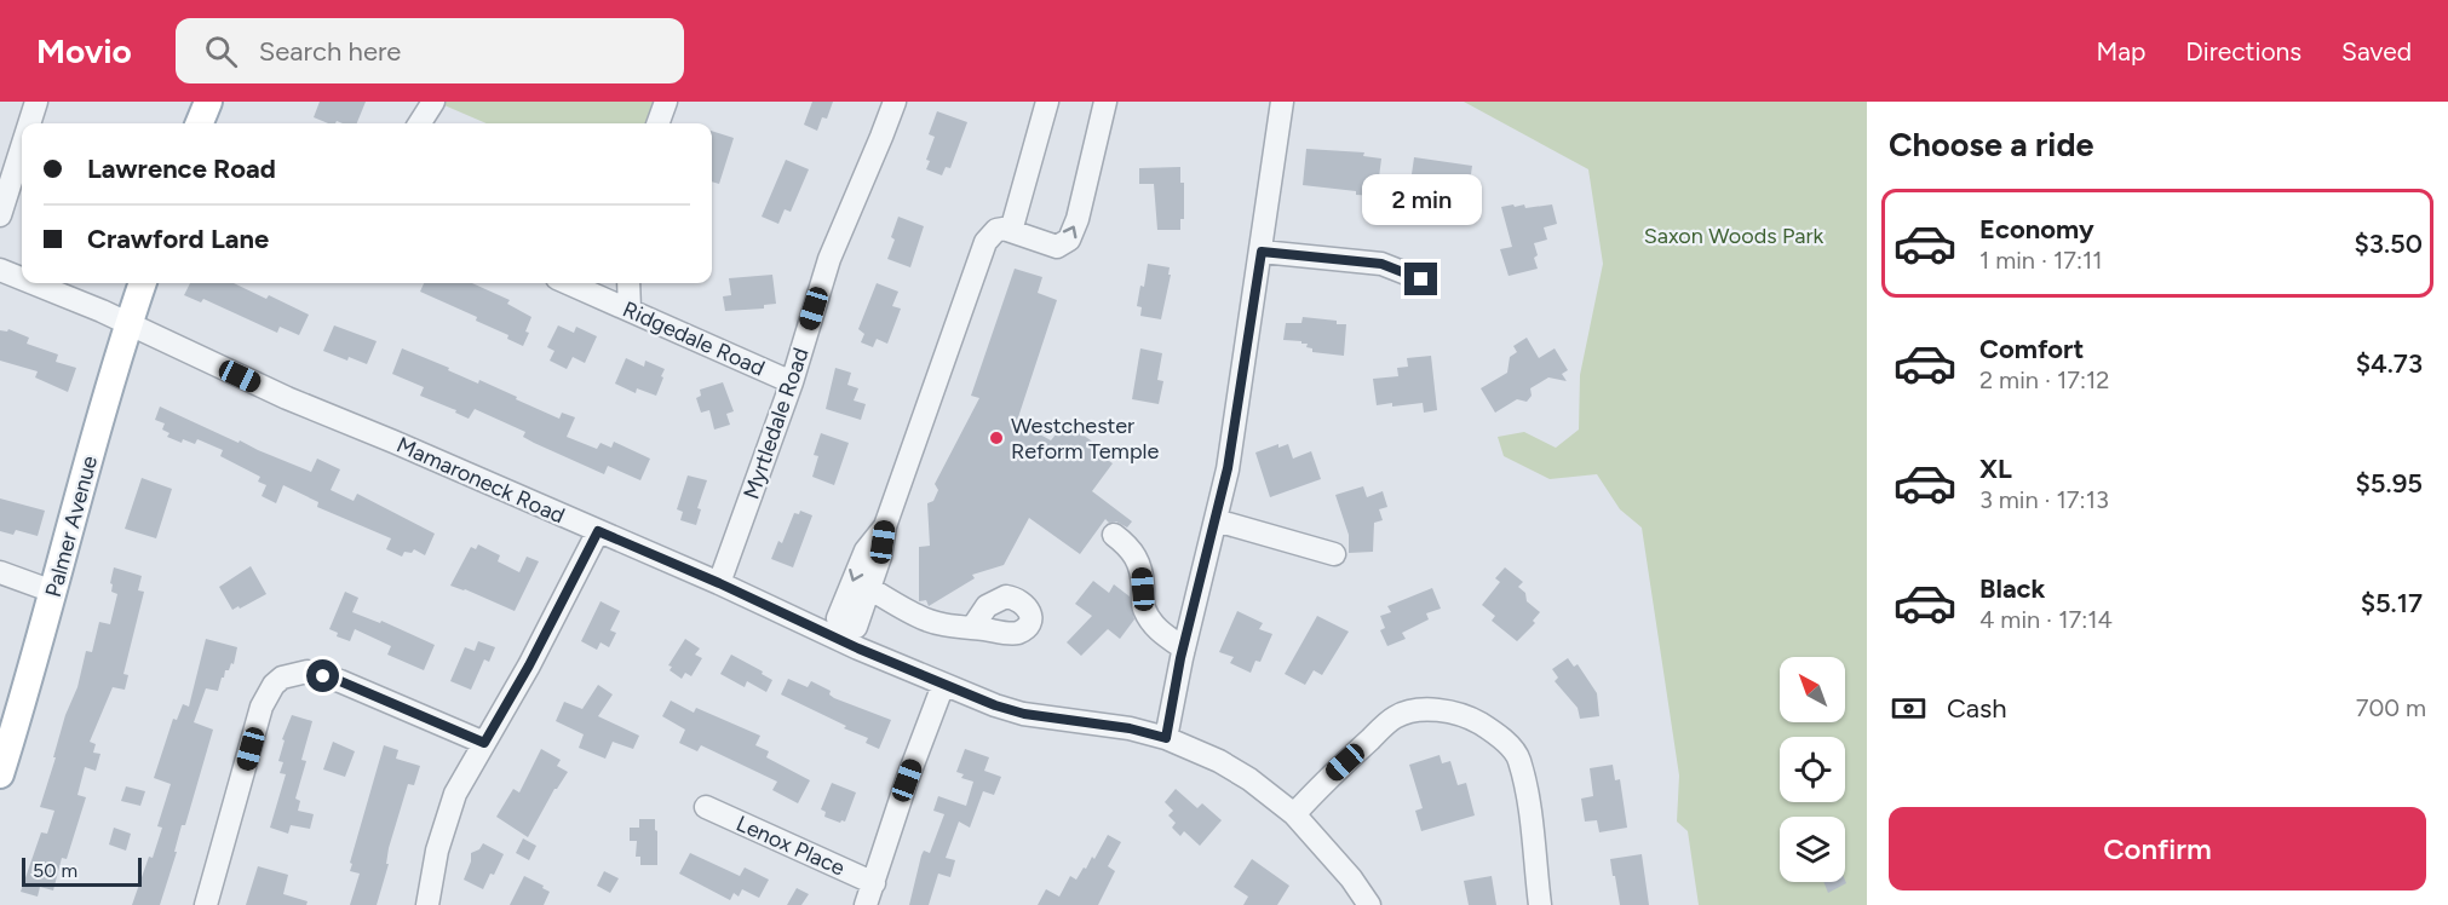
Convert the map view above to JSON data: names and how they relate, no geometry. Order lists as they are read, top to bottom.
{
  "streets": {
    "main road": ["Palmer Avenue"],
    "street": [
      "Ridgedale Road",
      "Myrtledale Road",
      "Mamaroneck Road",
      "Lenox Place"
    ]
  },
  "crossings": [
    ["Ridgedale Road", "Myrtledale Road"],
    ["Myrtledale Road", "Mamaroneck Road"],
    ["Mamaroneck Road", "Palmer Avenue"],
    ["Mamaroneck Road", "Lenox Place"]
  ],
  "parks": ["Saxon Woods Park"],
  "places": ["Westchester Reform Temple"],
  "scale_bar": "50 m",
  "north": "top left",
  "page": {
    "header": "Movio",
    "search": "Search here",
    "nav": ["Map", "Directions", "Saved"],
    "heading": "Choose a ride",
    "banner": ["Lawrence Road", "Crawford Lane"],
    "bubble": "2 min",
    "list": [
      {
        "name": "Economy",
        "note": "1 min · 17:11",
        "value": "$3.50"
      },
      {
        "name": "Comfort",
        "note": "2 min · 17:12",
        "value": "$4.73"
      },
      {
        "name": "XL",
        "note": "3 min · 17:13",
        "value": "$5.95"
      },
      {
        "name": "Black",
        "note": "4 min · 17:14",
        "value": "$5.17"
      }
    ],
    "pay": ["Cash", "700 m"],
    "buttons": "Confirm",
    "scale": "50 m"
  }
}
